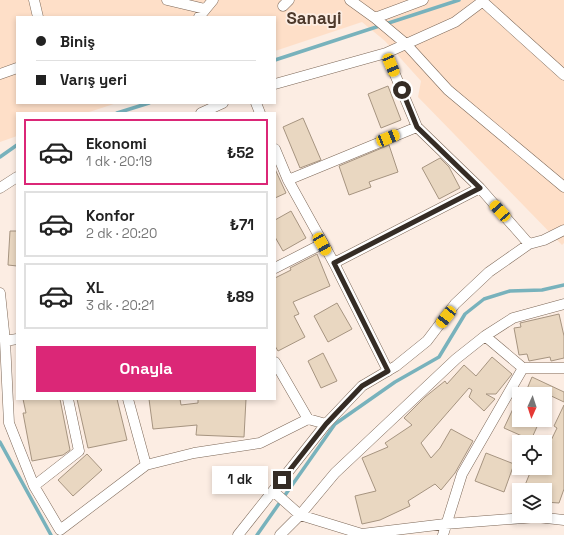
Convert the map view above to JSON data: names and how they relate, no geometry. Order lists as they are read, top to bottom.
{
  "districts": ["Sanayi"],
  "north": "bottom",
  "page": {
    "banner": ["Biniş", "Varış yeri"],
    "list": [
      {
        "name": "Ekonomi",
        "note": "1 dk · 20:19",
        "value": "₺52"
      },
      {
        "name": "Konfor",
        "note": "2 dk · 20:20",
        "value": "₺71"
      },
      {
        "name": "XL",
        "note": "3 dk · 20:21",
        "value": "₺89"
      }
    ],
    "buttons": "Onayla",
    "bubble": "1 dk"
  }
}
